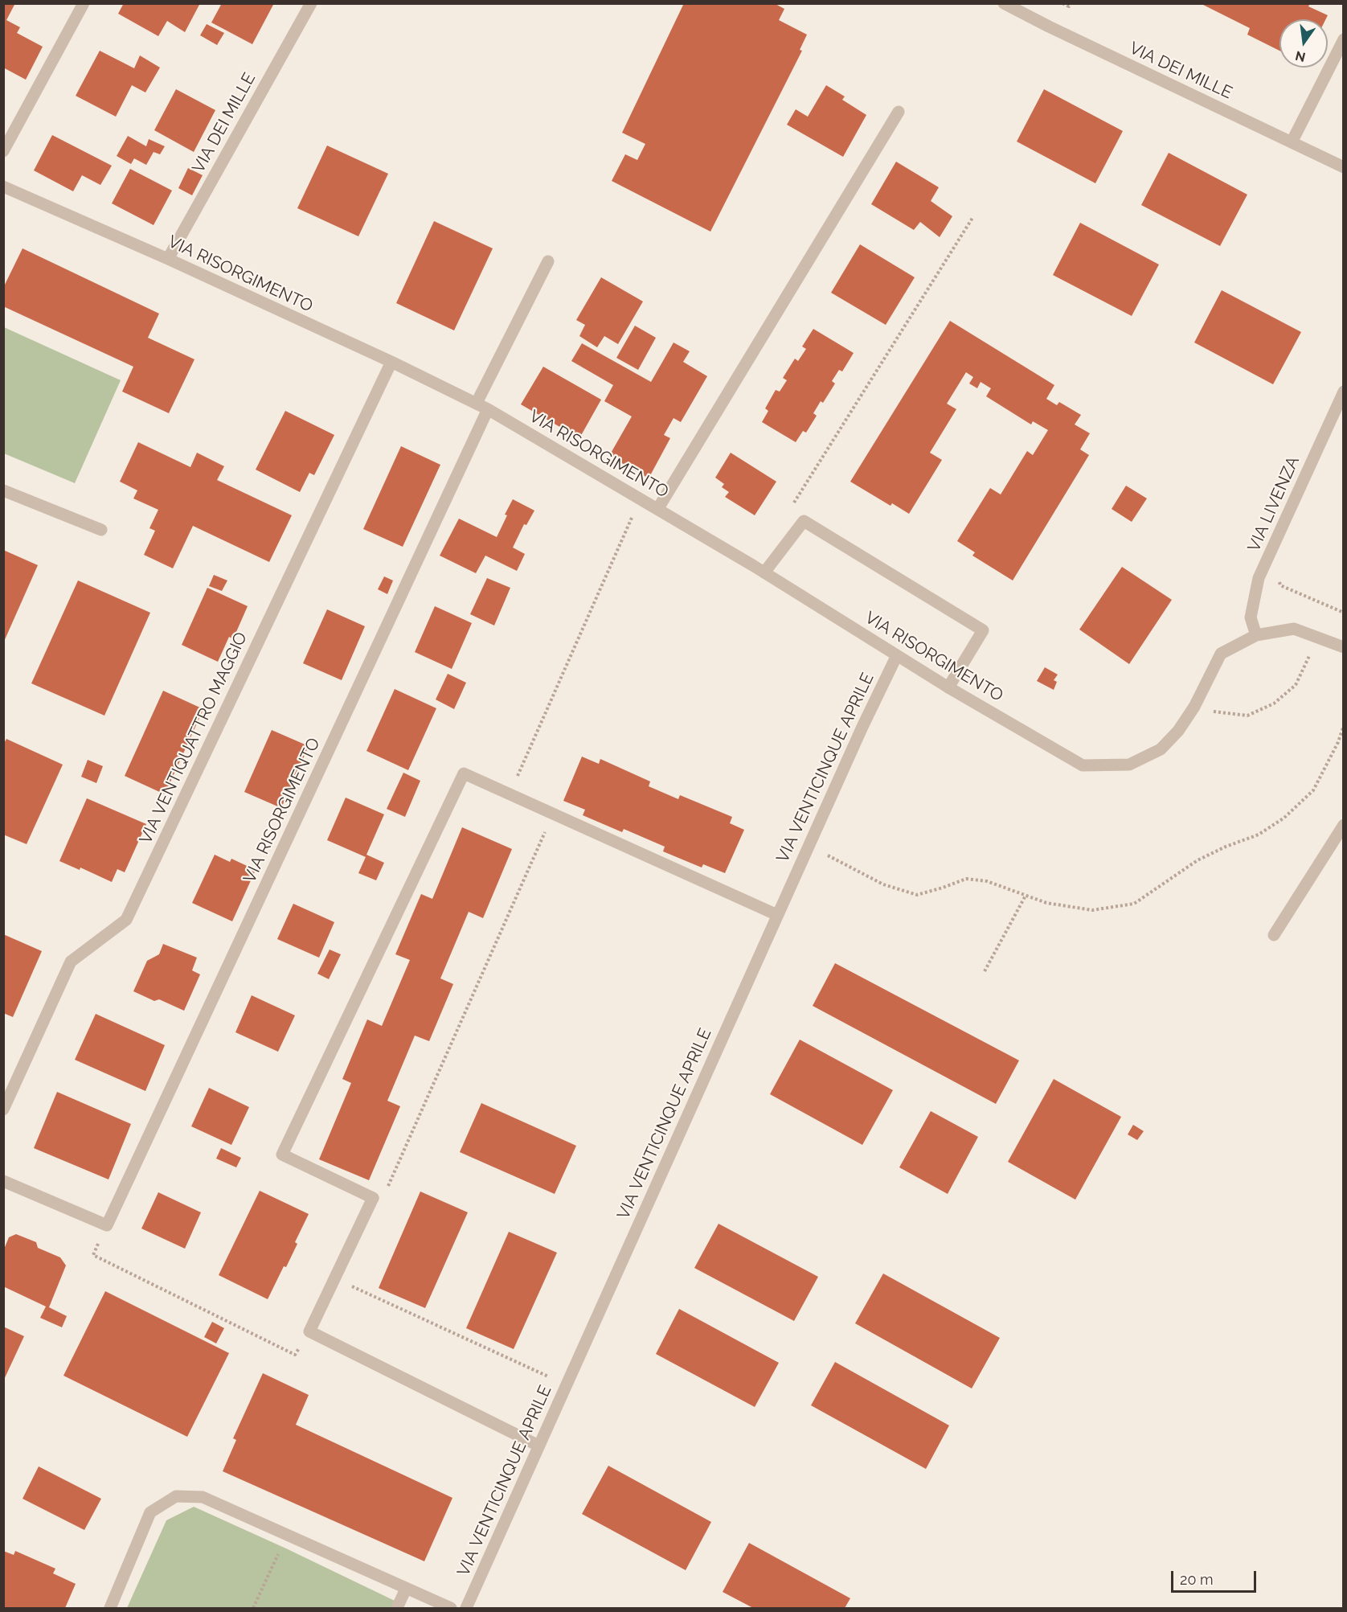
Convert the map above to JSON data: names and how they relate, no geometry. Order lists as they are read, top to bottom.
{
  "streets": {
    "street": [
      "VIA DEI MILLE",
      "VIA RISORGIMENTO",
      "VIA LIVENZA",
      "VIA VENTIQUATTRO MAGGIO",
      "VIA VENTICINQUE APRILE"
    ]
  },
  "crossings": [
    ["VIA DEI MILLE", "VIA RISORGIMENTO"],
    ["VIA RISORGIMENTO", "VIA LIVENZA"],
    ["VIA RISORGIMENTO", "VIA VENTIQUATTRO MAGGIO"],
    ["VIA RISORGIMENTO", "VIA VENTICINQUE APRILE"]
  ],
  "scale_bar": "20 m",
  "north": "bottom"
}
